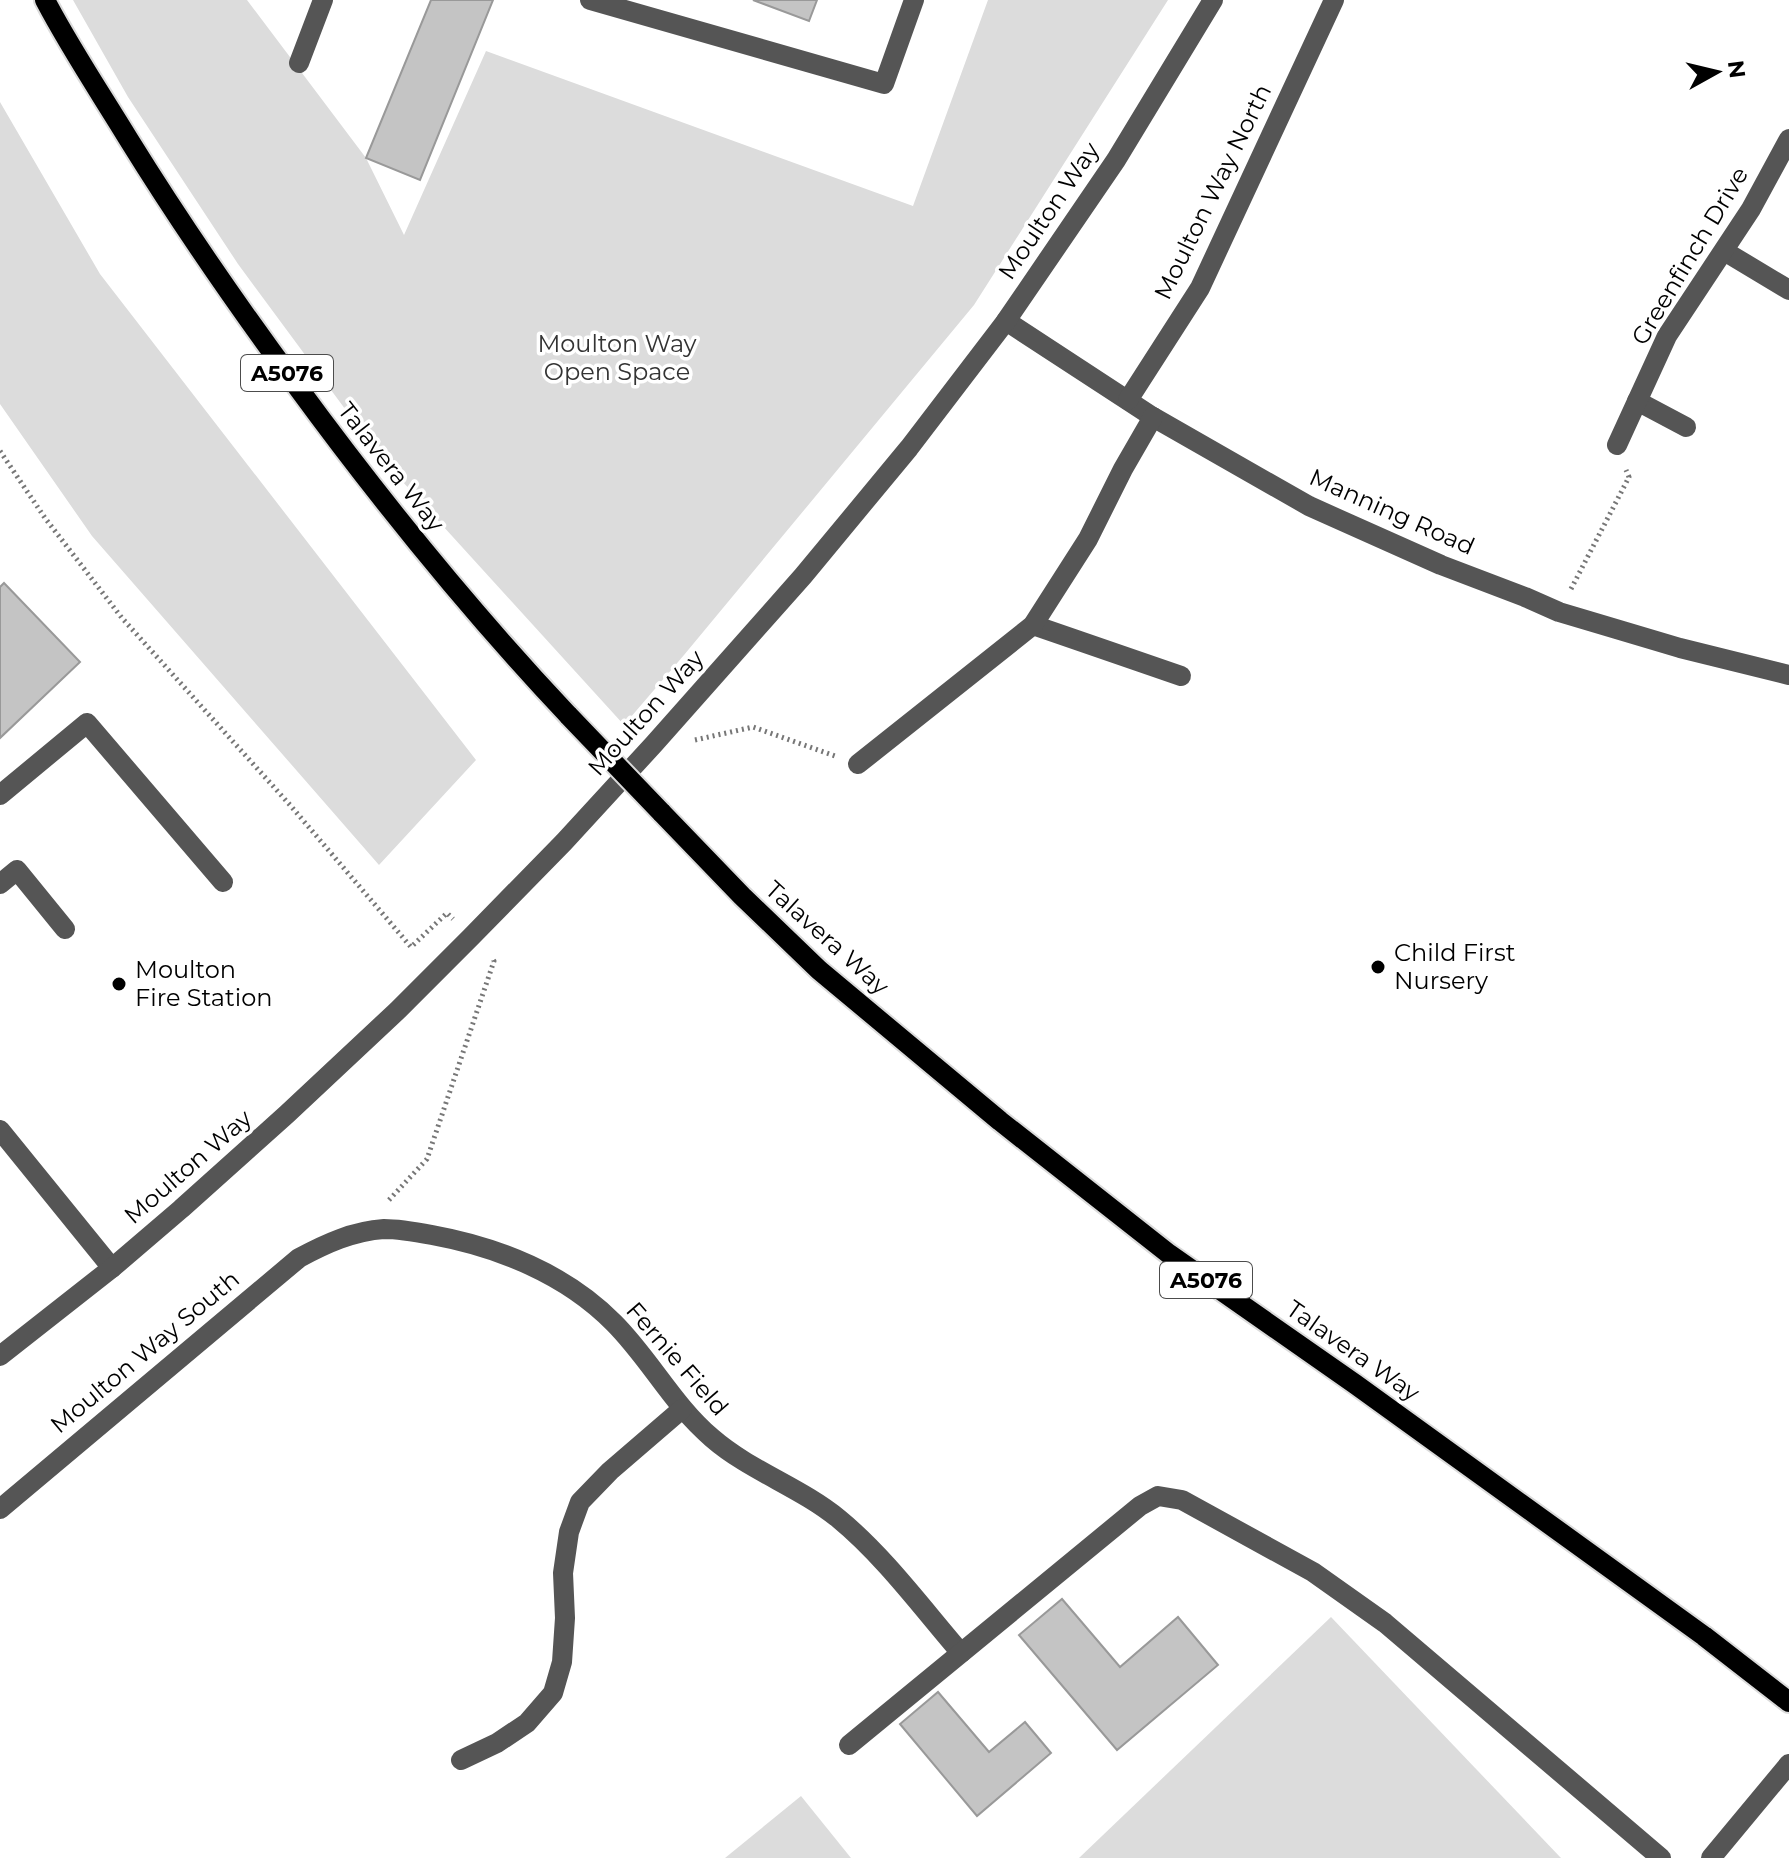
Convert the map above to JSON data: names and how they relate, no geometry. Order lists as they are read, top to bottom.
{
  "streets": {
    "main road": ["A5076", "Talavera Way"],
    "street": [
      "Moulton Way North",
      "Moulton Way",
      "Greenfinch Drive",
      "Manning Road",
      "Moulton Way South",
      "Fernie Field"
    ]
  },
  "crossings": [
    ["Moulton Way North", "Manning Road"],
    ["Moulton Way", "Manning Road"],
    ["Moulton Way South", "Fernie Field"]
  ],
  "parks": ["Moulton Way Open Space"],
  "places": ["Child First Nursery", "Moulton Fire Station"],
  "north": "right"
}
